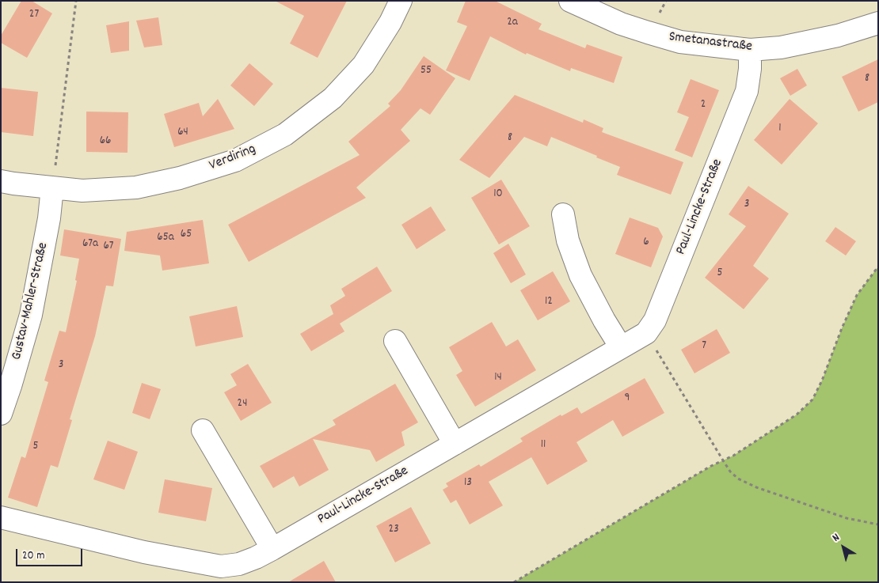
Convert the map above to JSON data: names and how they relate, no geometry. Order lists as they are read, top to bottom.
{
  "streets": {
    "street": [
      "Smetanastraße",
      "Verdiring",
      "Paul-Lincke-Straße",
      "Gustav-Mahler-Straße"
    ]
  },
  "crossings": [
    ["Smetanastraße", "Paul-Lincke-Straße"],
    ["Verdiring", "Gustav-Mahler-Straße"]
  ],
  "house_numbers": [
    "27",
    "2a",
    "55",
    "8",
    "2",
    "1",
    "64",
    "8",
    "66",
    "10",
    "3",
    "65",
    "65a",
    "6",
    "67a",
    "67",
    "5",
    "12",
    "7",
    "3",
    "14",
    "9",
    "24",
    "11",
    "5",
    "13",
    "23"
  ],
  "scale_bar": "20 m",
  "north": "top left"
}
